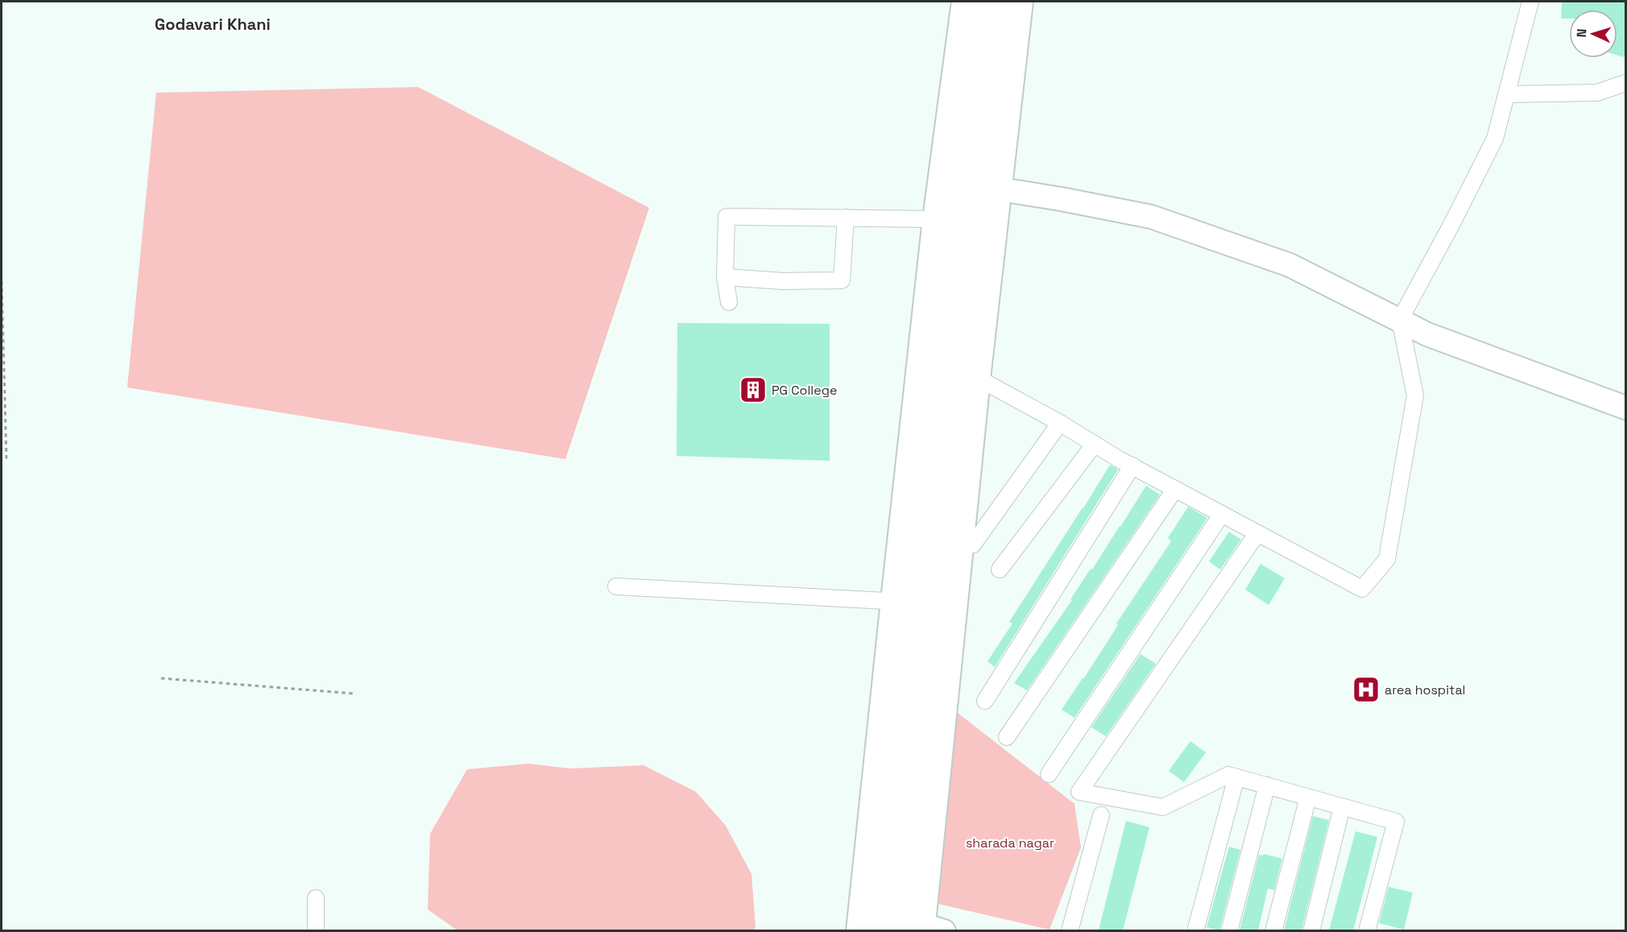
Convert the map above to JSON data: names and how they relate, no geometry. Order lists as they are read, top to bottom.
{
  "districts": ["Godavari Khani"],
  "parks": ["sharada nagar"],
  "places": {
    "building": ["PG College"],
    "hospital": ["area hospital"]
  },
  "north": "left"
}
